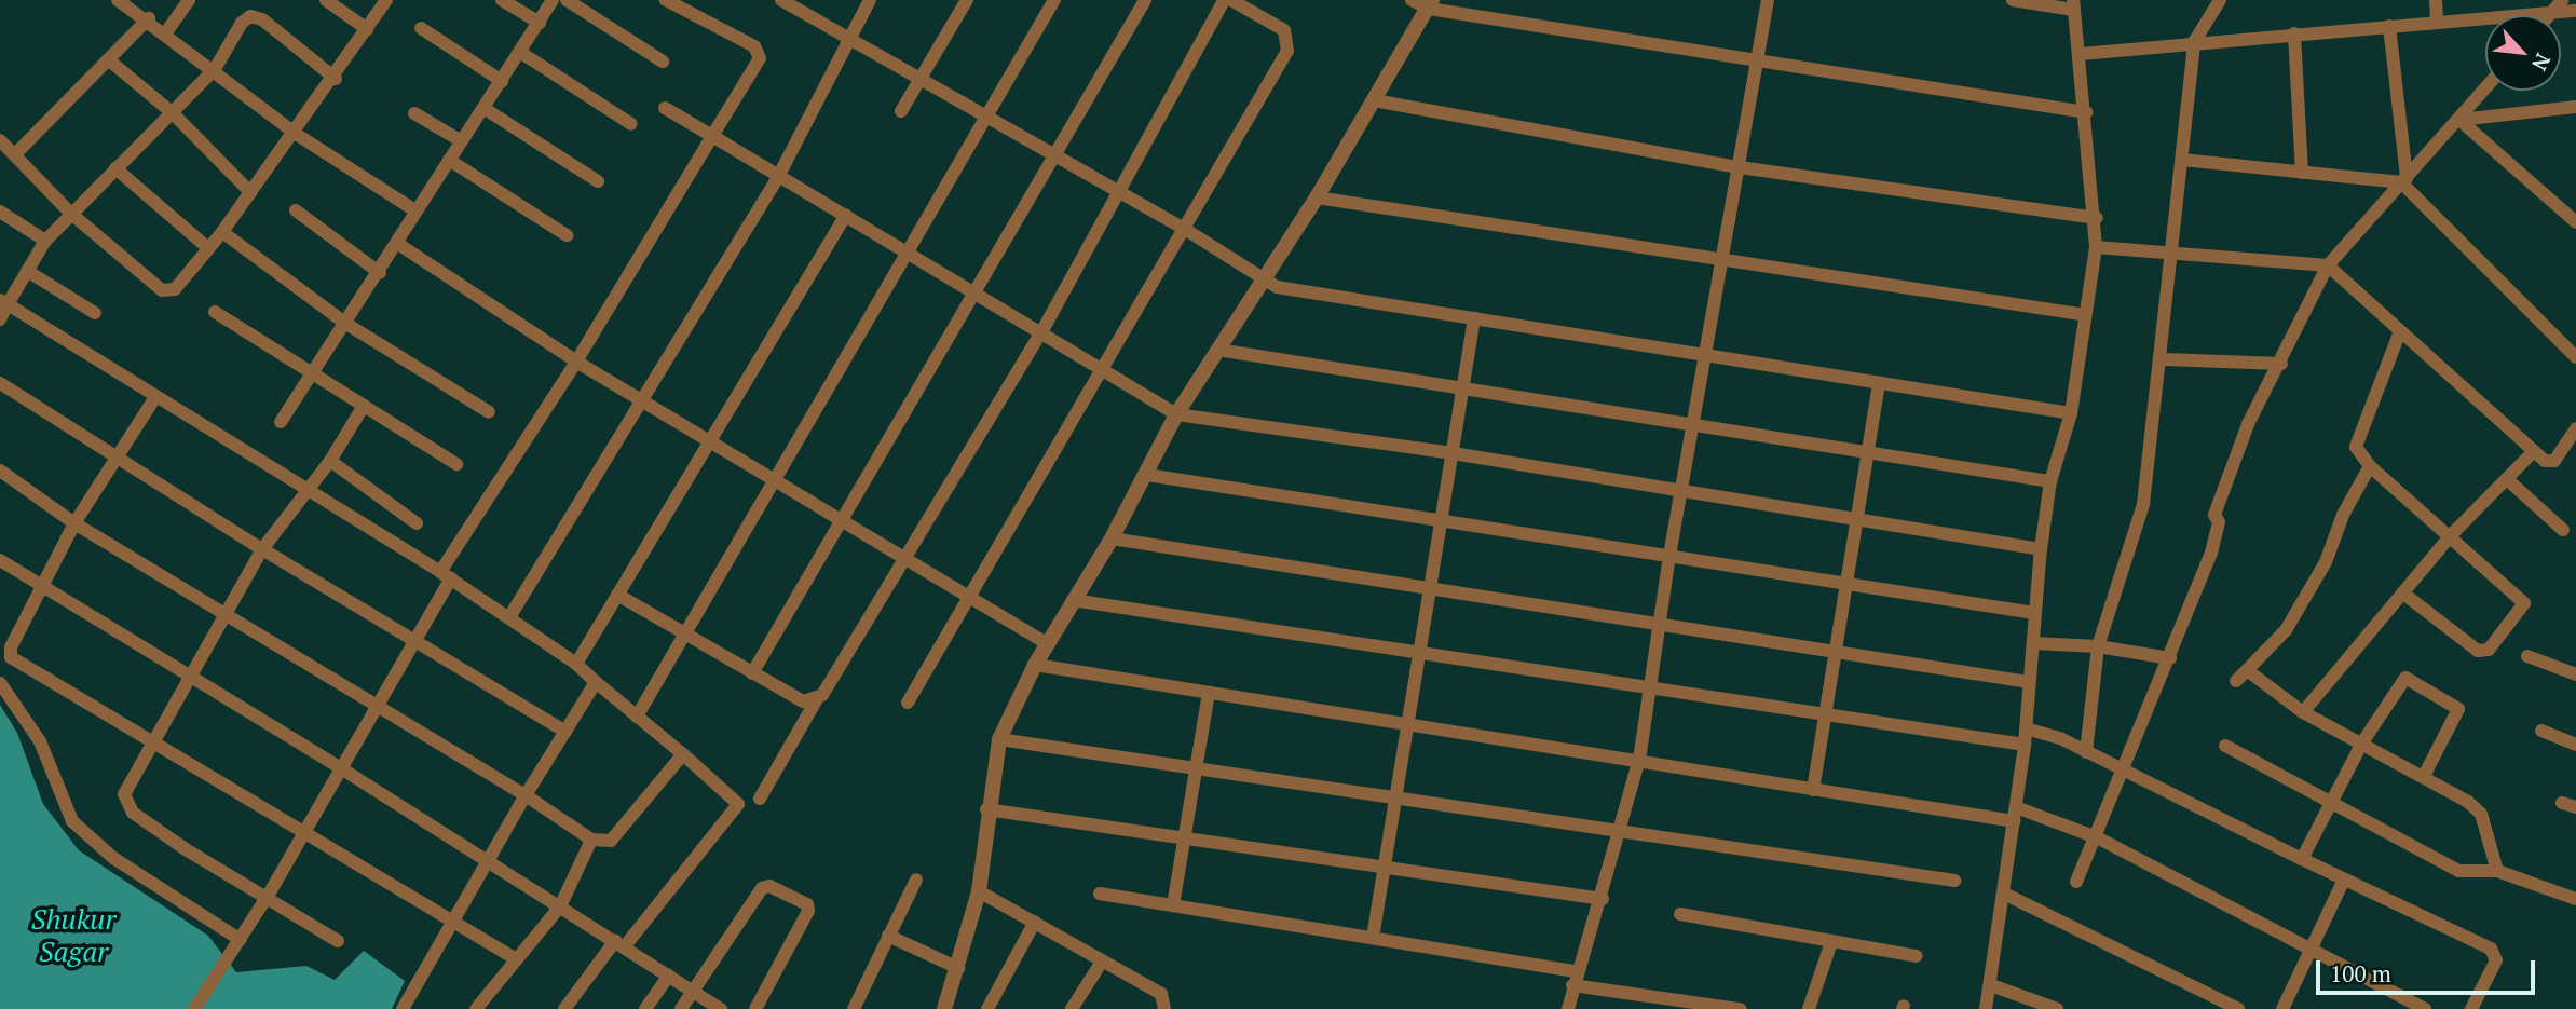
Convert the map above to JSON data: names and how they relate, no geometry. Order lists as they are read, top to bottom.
{
  "water": ["Shukur Sagar"],
  "scale_bar": "100 m",
  "north": "bottom right"
}
